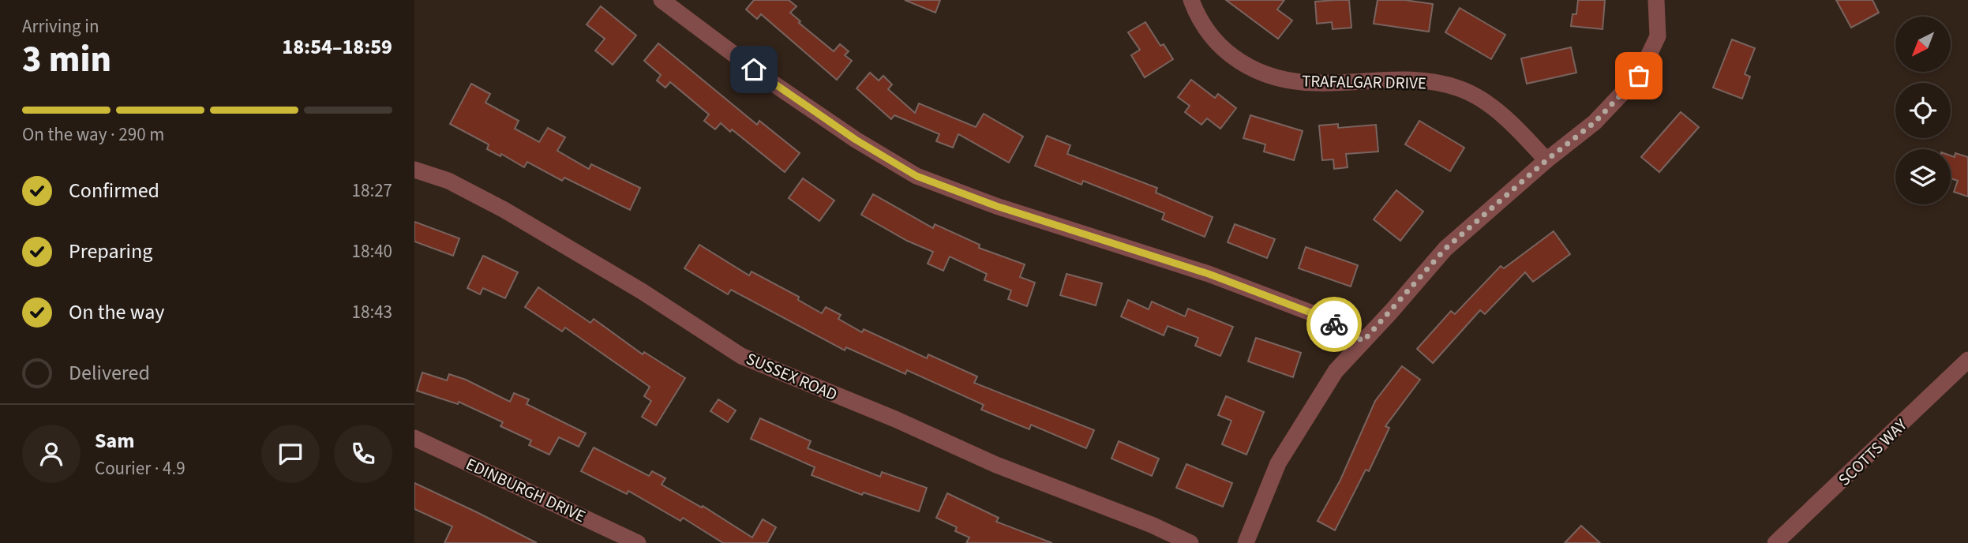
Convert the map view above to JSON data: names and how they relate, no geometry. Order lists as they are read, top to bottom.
{
  "streets": {
    "street": [
      "TRAFALGAR DRIVE",
      "SUSSEX ROAD",
      "SCOTTS WAY",
      "EDINBURGH DRIVE"
    ]
  },
  "north": "bottom left",
  "page": {
    "heading": ["3 min", "Arriving in", "18:54–18:59"],
    "panel": ["Sam", "Courier · 4.9"],
    "bar": "On the way · 290 m",
    "list": [
      ["Confirmed", "18:27"],
      ["Preparing", "18:40"],
      ["On the way", "18:43"],
      "Delivered"
    ]
  }
}
